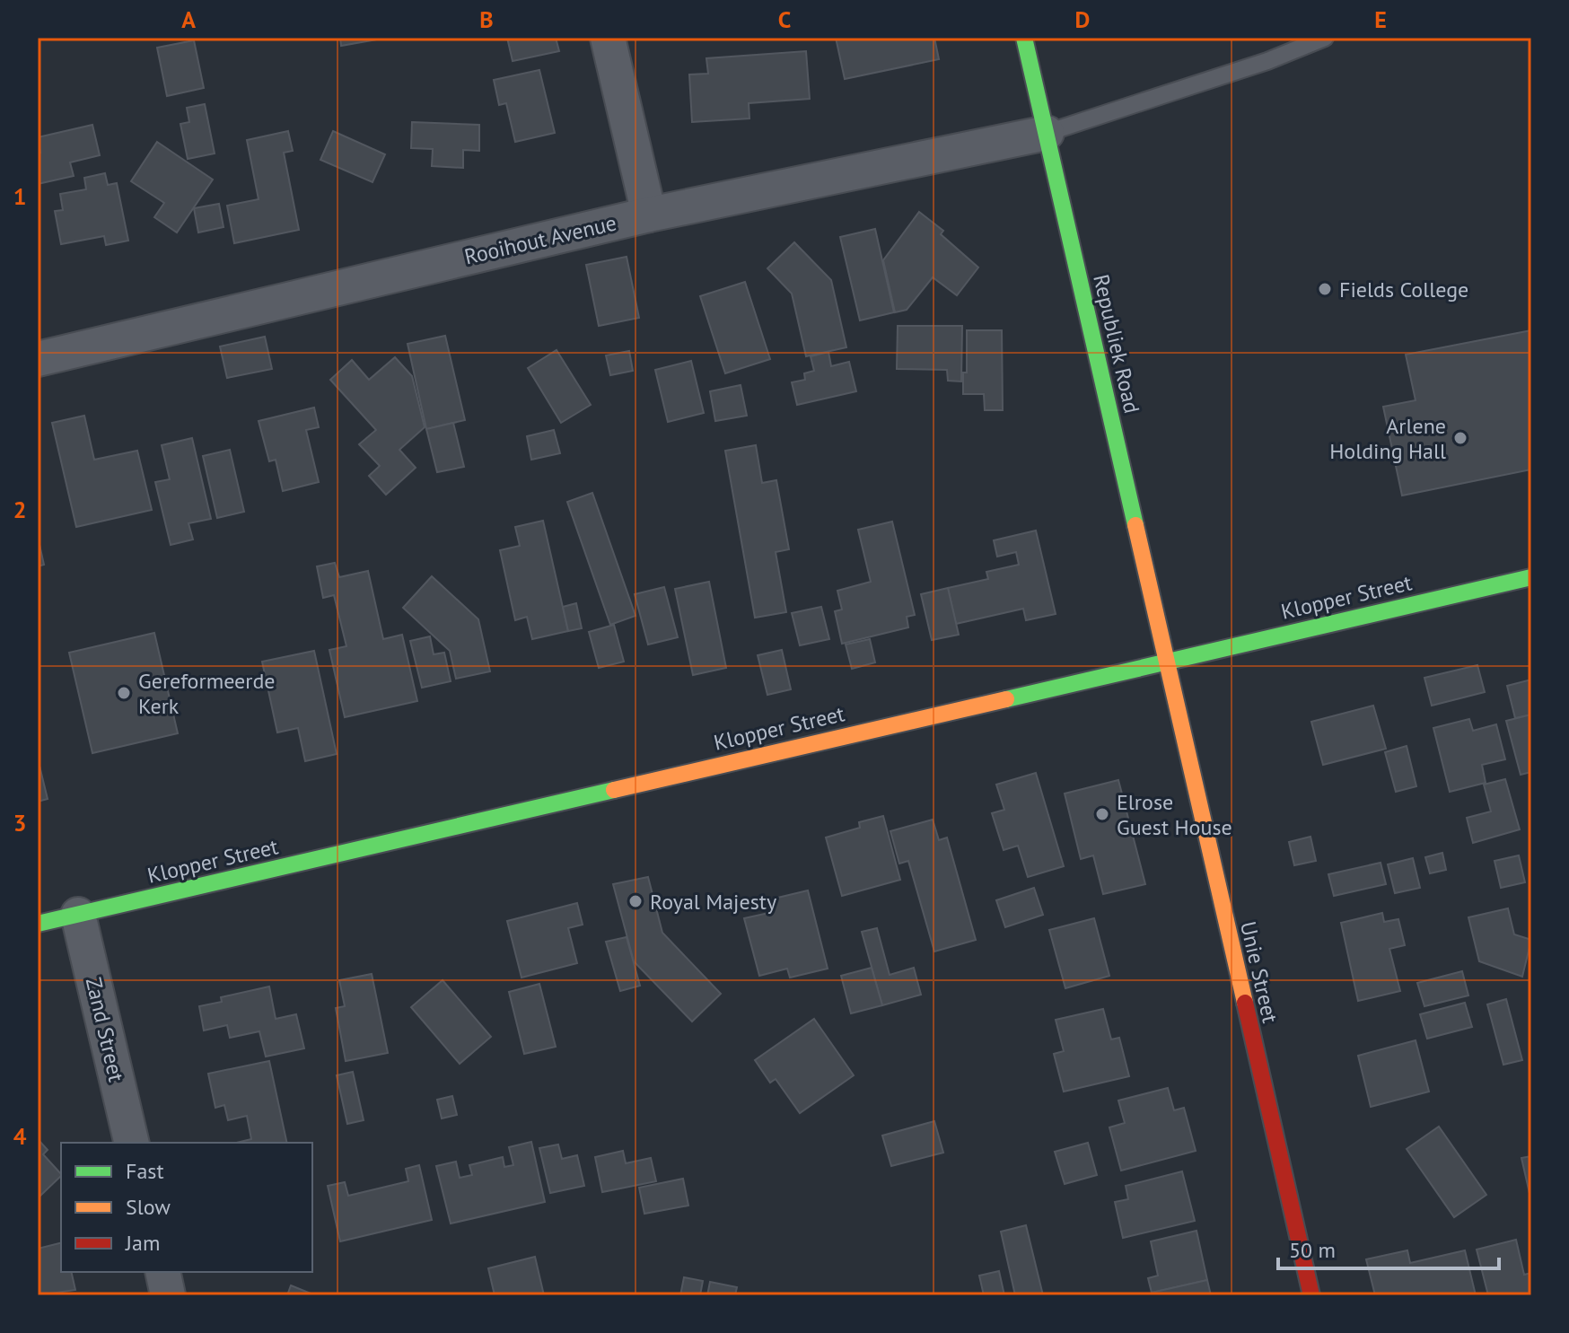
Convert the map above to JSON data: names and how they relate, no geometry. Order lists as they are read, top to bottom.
{
  "streets": {
    "street": [
      "Rooihout Avenue",
      "Republiek Road",
      "Klopper Street",
      "Unie Street",
      "Zand Street"
    ]
  },
  "crossings": [
    ["Rooihout Avenue", "Republiek Road"],
    ["Republiek Road", "Klopper Street"],
    ["Republiek Road", "Unie Street"],
    ["Klopper Street", "Unie Street"],
    ["Klopper Street", "Zand Street"]
  ],
  "places": [
    "Fields College",
    "Arlene Holding Hall",
    "Gereformeerde Kerk",
    "Elrose Guest House",
    "Royal Majesty"
  ],
  "legend": ["Fast", "Slow", "Jam"],
  "scale_bar": "50 m",
  "grid": {
    "columns": [
      "A",
      "B",
      "C",
      "D",
      "E"
    ],
    "rows": [
      "1",
      "2",
      "3",
      "4"
    ]
  }
}
